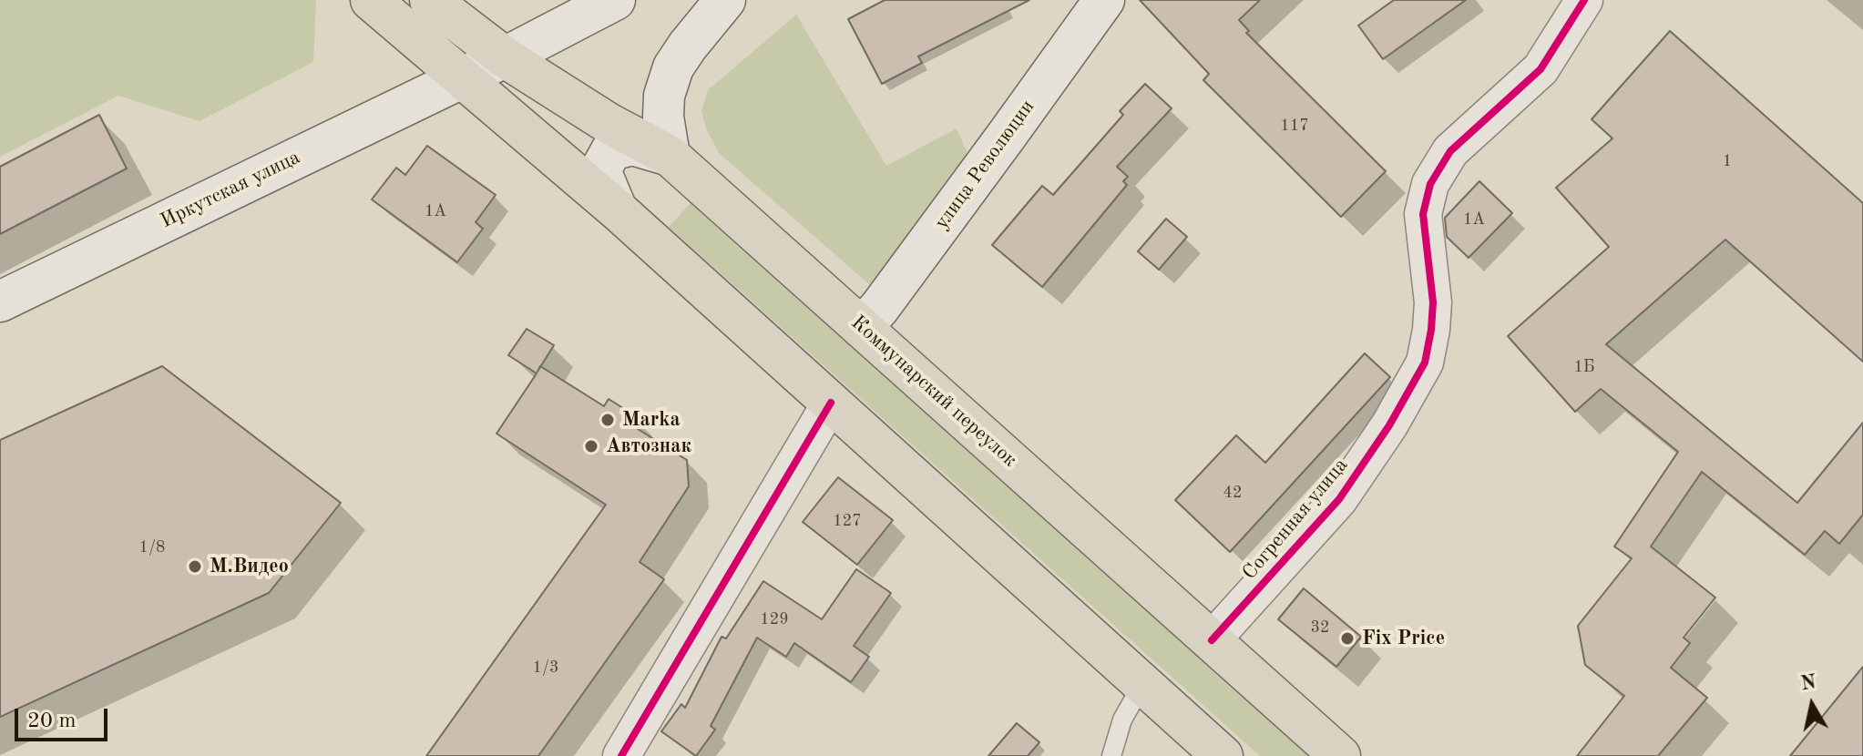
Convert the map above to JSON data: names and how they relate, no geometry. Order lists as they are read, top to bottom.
{
  "streets": {
    "main road": ["улица Революции", "Иркутская улица", "Коммунарский переулок"],
    "street": ["Согренная улица"]
  },
  "crossings": [
    ["улица Революции", "Коммунарский переулок"],
    ["Коммунарский переулок", "Согренная улица"]
  ],
  "places": [
    "Marka",
    "Автознак",
    "М.Видео",
    "Fix Price"
  ],
  "house_numbers": [
    "117",
    "1",
    "1А",
    "1А",
    "1Б",
    "42",
    "127",
    "1/8",
    "129",
    "32",
    "1/3"
  ],
  "scale_bar": "20 m",
  "north": "top"
}
